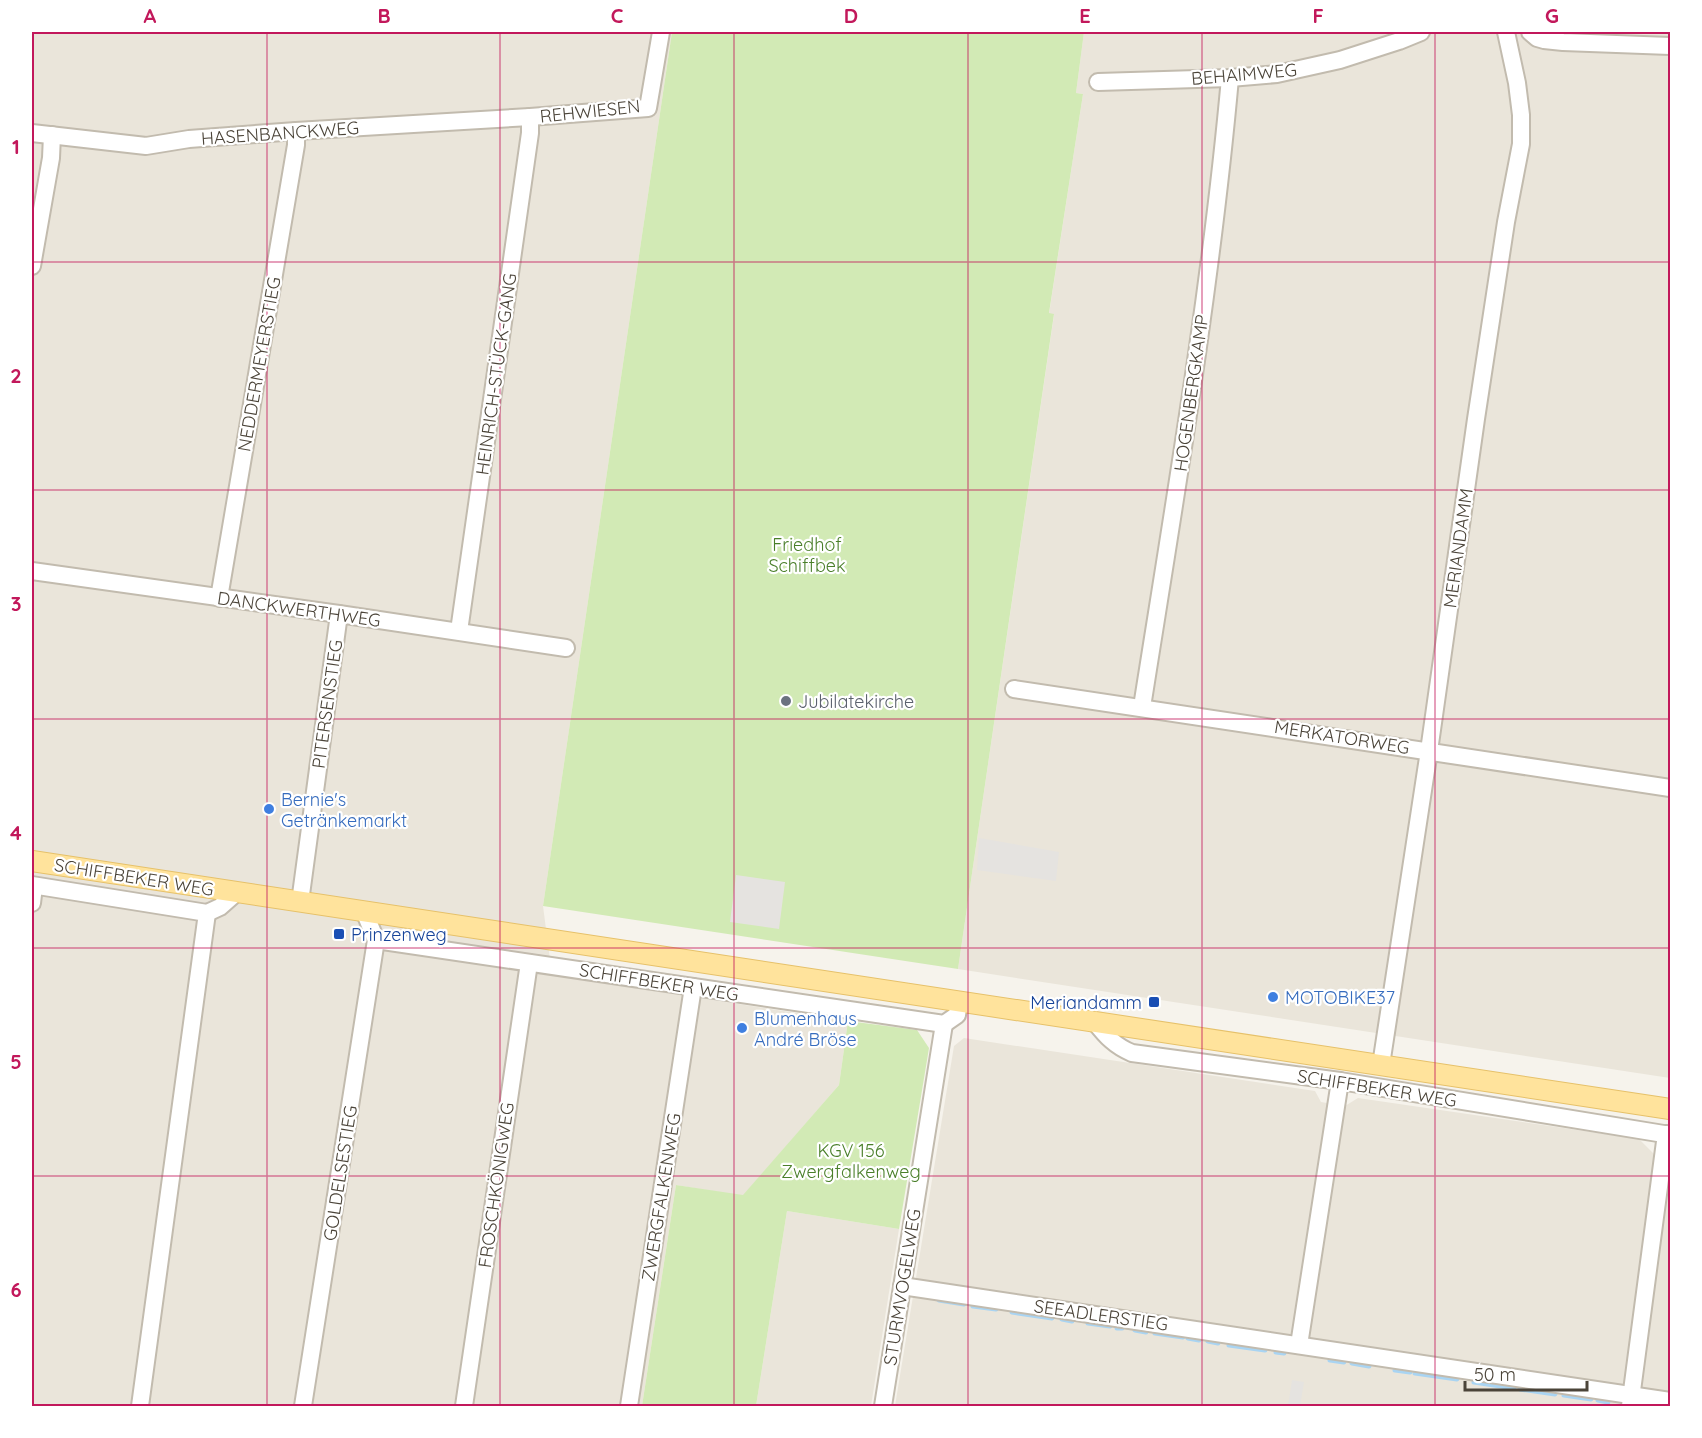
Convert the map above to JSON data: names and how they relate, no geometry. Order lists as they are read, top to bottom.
{
  "streets": {
    "main road": ["SCHIFFBEKER WEG"],
    "street": [
      "BEHAIMWEG",
      "REHWIESEN",
      "HASENBANCKWEG",
      "NEDDERMEYERSTIEG",
      "HEINRICH-STÜCK-GANG",
      "HOGENBERGKAMP",
      "MERIANDAMM",
      "DANCKWERTHWEG",
      "PITERSENSTIEG",
      "MERKATORWEG",
      "GOLDELSESTIEG",
      "FROSCHKÖNIGWEG",
      "ZWERGFALKENWEG",
      "STURMVOGELWEG",
      "SEEADLERSTIEG"
    ]
  },
  "crossings": [
    ["BEHAIMWEG", "HOGENBERGKAMP"],
    ["REHWIESEN", "HASENBANCKWEG"],
    ["REHWIESEN", "HEINRICH-STÜCK-GANG"],
    ["HASENBANCKWEG", "NEDDERMEYERSTIEG"],
    ["HASENBANCKWEG", "HEINRICH-STÜCK-GANG"],
    ["NEDDERMEYERSTIEG", "DANCKWERTHWEG"],
    ["HEINRICH-STÜCK-GANG", "DANCKWERTHWEG"],
    ["HOGENBERGKAMP", "MERKATORWEG"],
    ["MERIANDAMM", "MERKATORWEG"],
    ["MERIANDAMM", "SCHIFFBEKER WEG"],
    ["DANCKWERTHWEG", "PITERSENSTIEG"],
    ["PITERSENSTIEG", "SCHIFFBEKER WEG"],
    ["SCHIFFBEKER WEG", "GOLDELSESTIEG"],
    ["SCHIFFBEKER WEG", "FROSCHKÖNIGWEG"],
    ["SCHIFFBEKER WEG", "ZWERGFALKENWEG"],
    ["SCHIFFBEKER WEG", "STURMVOGELWEG"],
    ["STURMVOGELWEG", "SEEADLERSTIEG"]
  ],
  "parks": ["Friedhof Schiffbek", "KGV 156 Zwergfalkenweg"],
  "places": {
    "other": [
      "Jubilatekirche",
      "Bernie's Getränkemarkt",
      "MOTOBIKE37",
      "Blumenhaus André Bröse"
    ],
    "transit": ["Prinzenweg", "Meriandamm"]
  },
  "scale_bar": "50 m",
  "grid": {
    "columns": [
      "A",
      "B",
      "C",
      "D",
      "E",
      "F",
      "G"
    ],
    "rows": [
      "1",
      "2",
      "3",
      "4",
      "5",
      "6"
    ]
  }
}
